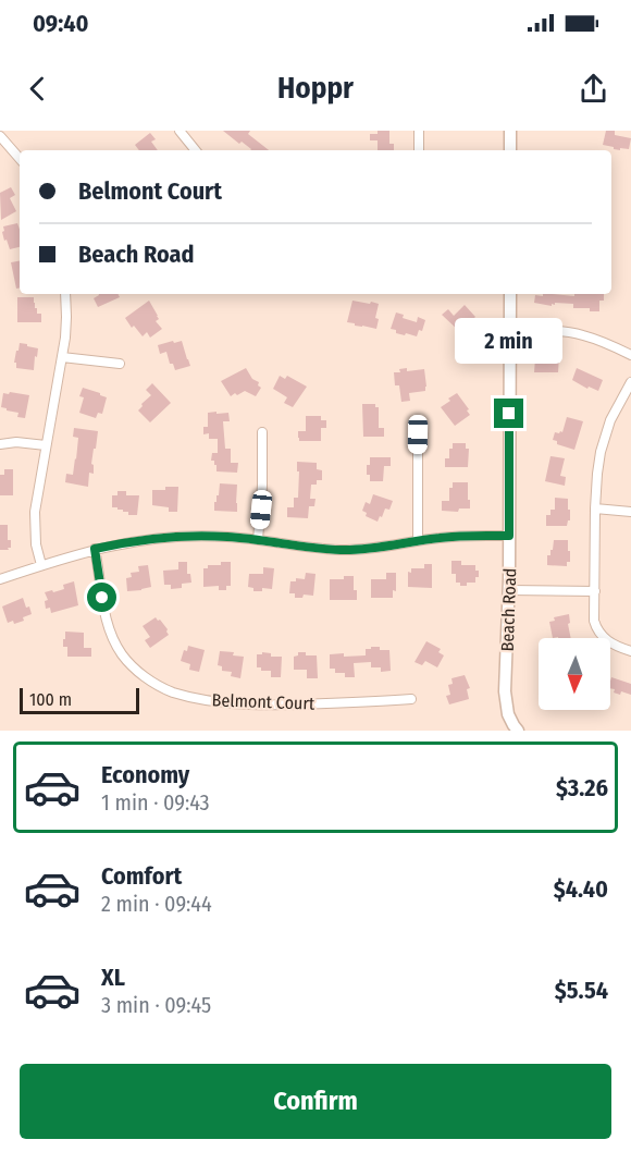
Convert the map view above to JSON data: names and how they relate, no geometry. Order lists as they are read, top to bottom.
{
  "streets": {
    "street": ["Beach Road", "Belmont Court"]
  },
  "scale_bar": "100 m",
  "north": "bottom",
  "page": {
    "status": "09:40",
    "header": "Hoppr",
    "banner": ["Belmont Court", "Beach Road"],
    "bubble": "2 min",
    "scale": "100 m",
    "list": [
      {
        "name": "Economy",
        "note": "1 min · 09:43",
        "value": "$3.26"
      },
      {
        "name": "Comfort",
        "note": "2 min · 09:44",
        "value": "$4.40"
      },
      {
        "name": "XL",
        "note": "3 min · 09:45",
        "value": "$5.54"
      }
    ],
    "buttons": "Confirm"
  }
}
